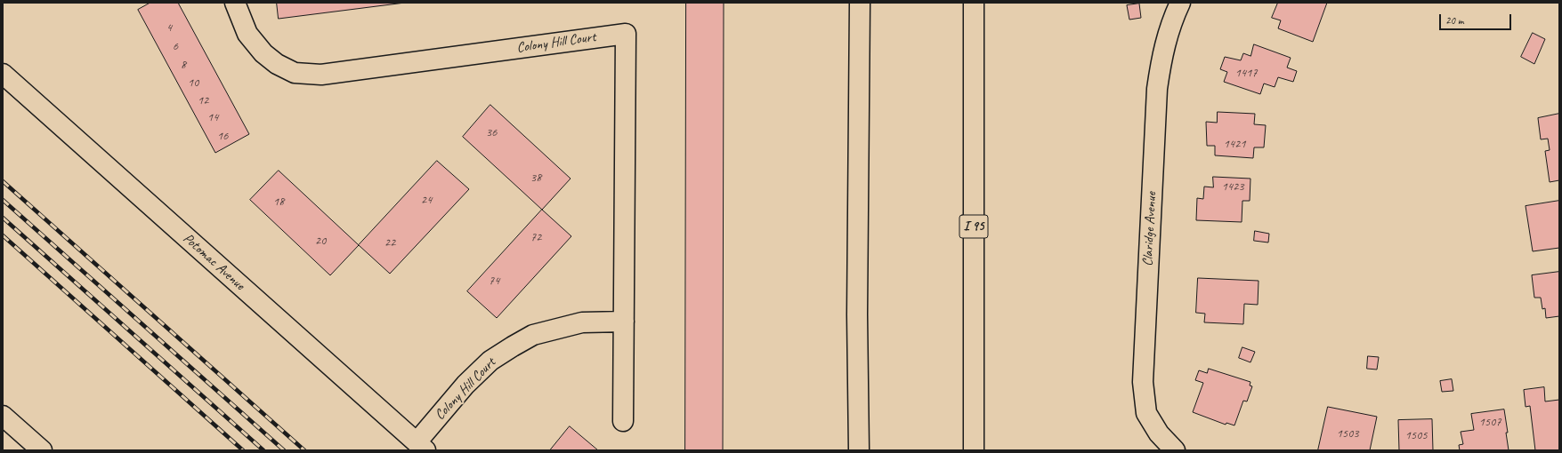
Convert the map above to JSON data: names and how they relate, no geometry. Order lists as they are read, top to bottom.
{
  "streets": {
    "main road": [
      "Colony Hill Court",
      "I 95",
      "Claridge Avenue",
      "Potomac Avenue"
    ]
  },
  "crossings": [
    ["Colony Hill Court", "Potomac Avenue"]
  ],
  "house_numbers": [
    "4",
    "6",
    "8",
    "1417",
    "10",
    "12",
    "14",
    "36",
    "16",
    "1421",
    "38",
    "1423",
    "24",
    "18",
    "72",
    "20",
    "22",
    "74",
    "1507",
    "1503",
    "1505"
  ],
  "scale_bar": "20 m"
}
